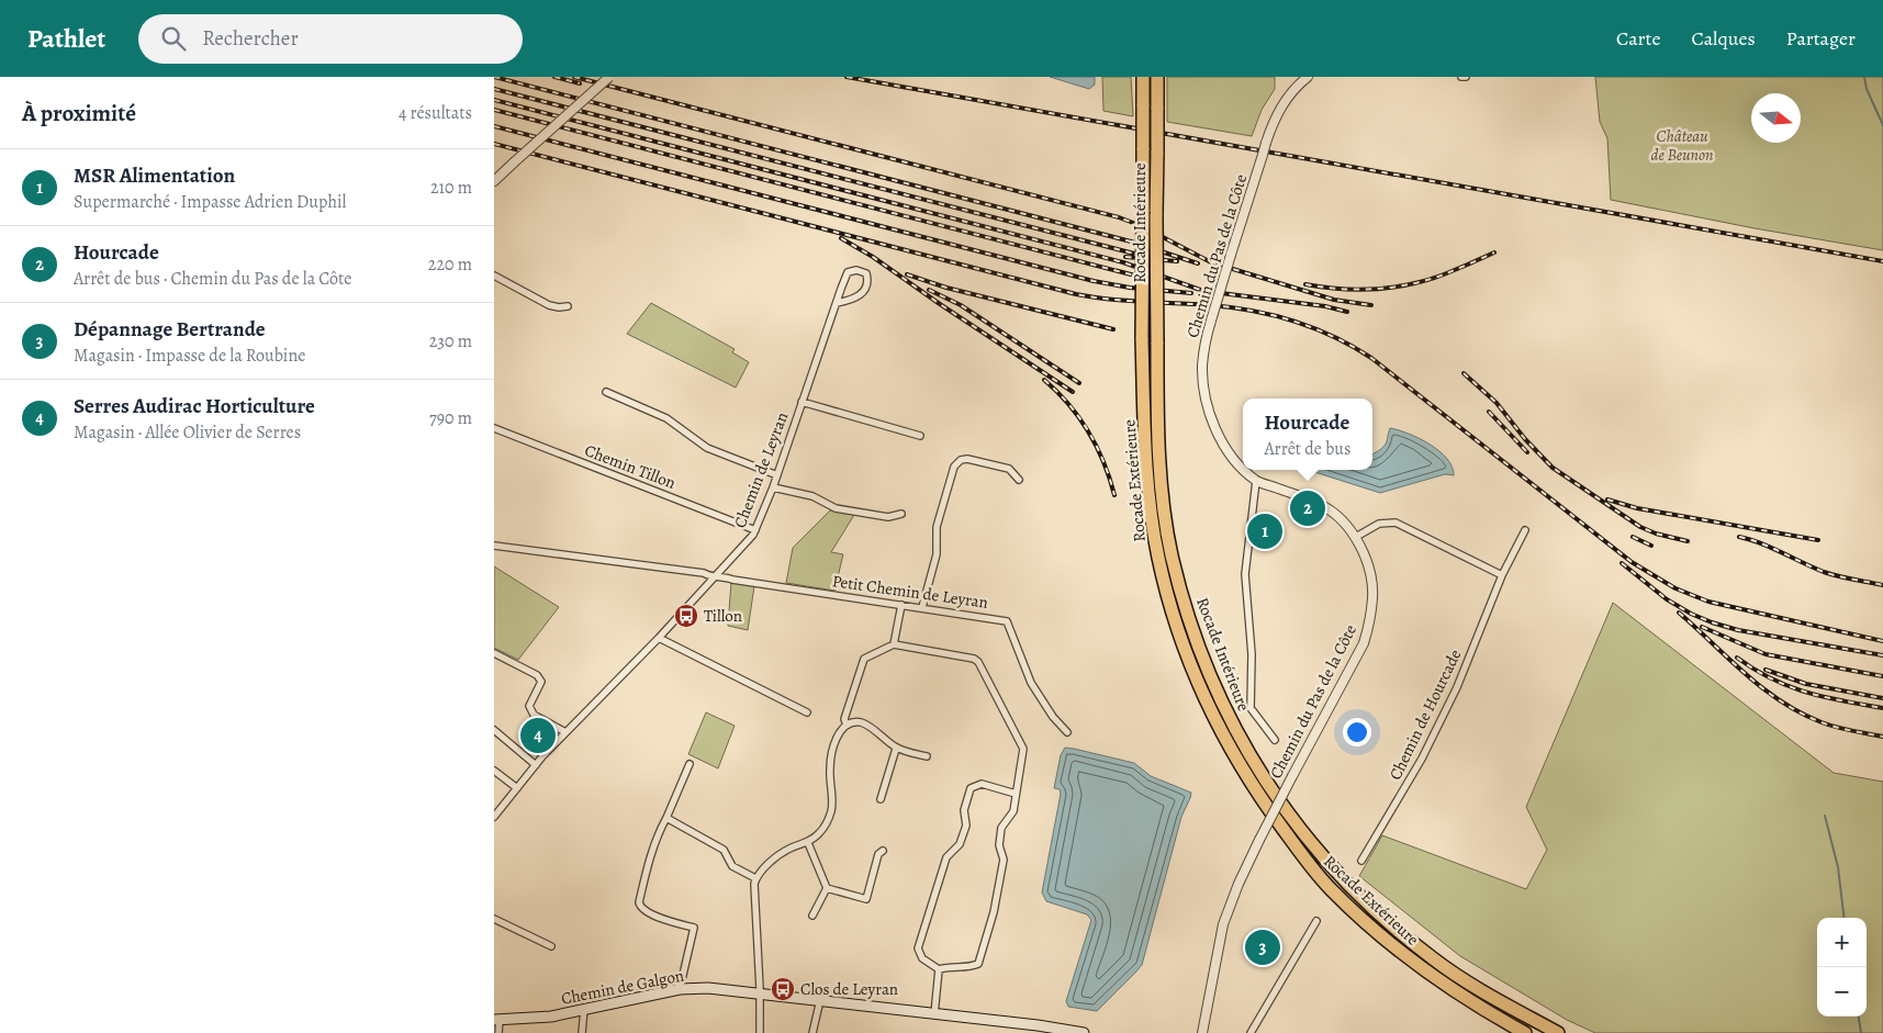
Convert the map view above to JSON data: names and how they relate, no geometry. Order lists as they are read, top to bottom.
{
  "streets": {
    "highway": ["Rocade Intérieure", "Rocade Extérieure"],
    "main road": ["Chemin de Galgon"],
    "street": [
      "Chemin du Pas de la Côte",
      "Chemin Tillon",
      "Chemin de Leyran",
      "Petit Chemin de Leyran",
      "Chemin de Hourcade"
    ]
  },
  "crossings": [
    ["Chemin Tillon", "Chemin de Leyran"],
    ["Chemin de Leyran", "Petit Chemin de Leyran"]
  ],
  "parks": ["Château de Beunon"],
  "places": {
    "bus stop": ["Tillon", "Clos de Leyran"]
  },
  "north": "right",
  "page": {
    "header": "Pathlet",
    "search": "Rechercher",
    "nav": ["Carte", "Calques", "Partager"],
    "heading": ["À proximité", "4 résultats"],
    "list": [
      {
        "mark": "1",
        "name": "MSR Alimentation",
        "note": "Supermarché · Impasse Adrien Duphil",
        "value": "210 m"
      },
      {
        "mark": "2",
        "name": "Hourcade",
        "note": "Arrêt de bus · Chemin du Pas de la Côte",
        "value": "220 m"
      },
      {
        "mark": "3",
        "name": "Dépannage Bertrande",
        "note": "Magasin · Impasse de la Roubine",
        "value": "230 m"
      },
      {
        "mark": "4",
        "name": "Serres Audirac Horticulture",
        "note": "Magasin · Allée Olivier de Serres",
        "value": "790 m"
      }
    ],
    "popup": ["Hourcade", "Arrêt de bus"],
    "pins": [
      "2",
      "1",
      "4",
      "3"
    ],
    "map_buttons": ["+", "−"]
  }
}
